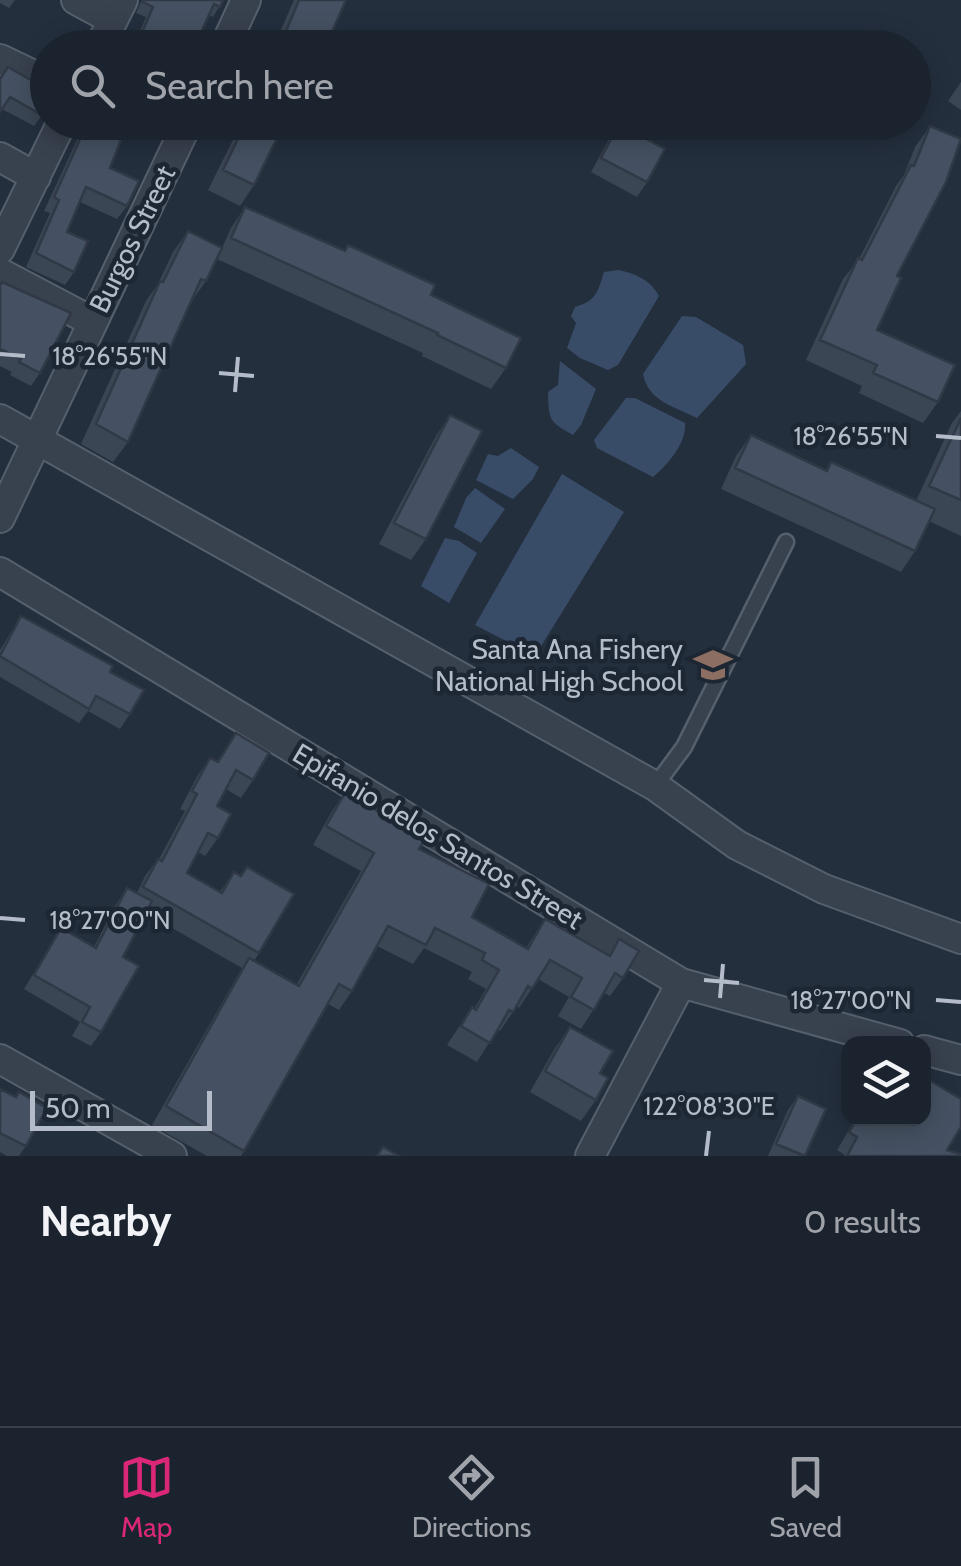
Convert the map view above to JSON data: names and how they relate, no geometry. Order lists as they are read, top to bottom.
{
  "streets": {
    "street": ["Burgos Street", "Epifanio delos Santos Street"]
  },
  "places": {
    "school or university": ["Santa Ana Fishery National High School"]
  },
  "scale_bar": "50 m",
  "page": {
    "search": "Search here",
    "scale": "50 m",
    "heading": ["Nearby", "0 results"],
    "nav": ["Map", "Directions", "Saved"]
  },
  "coordinates": ["18°26'55\"N", "18°27'00\"N", "122°08'30\"E"]
}
